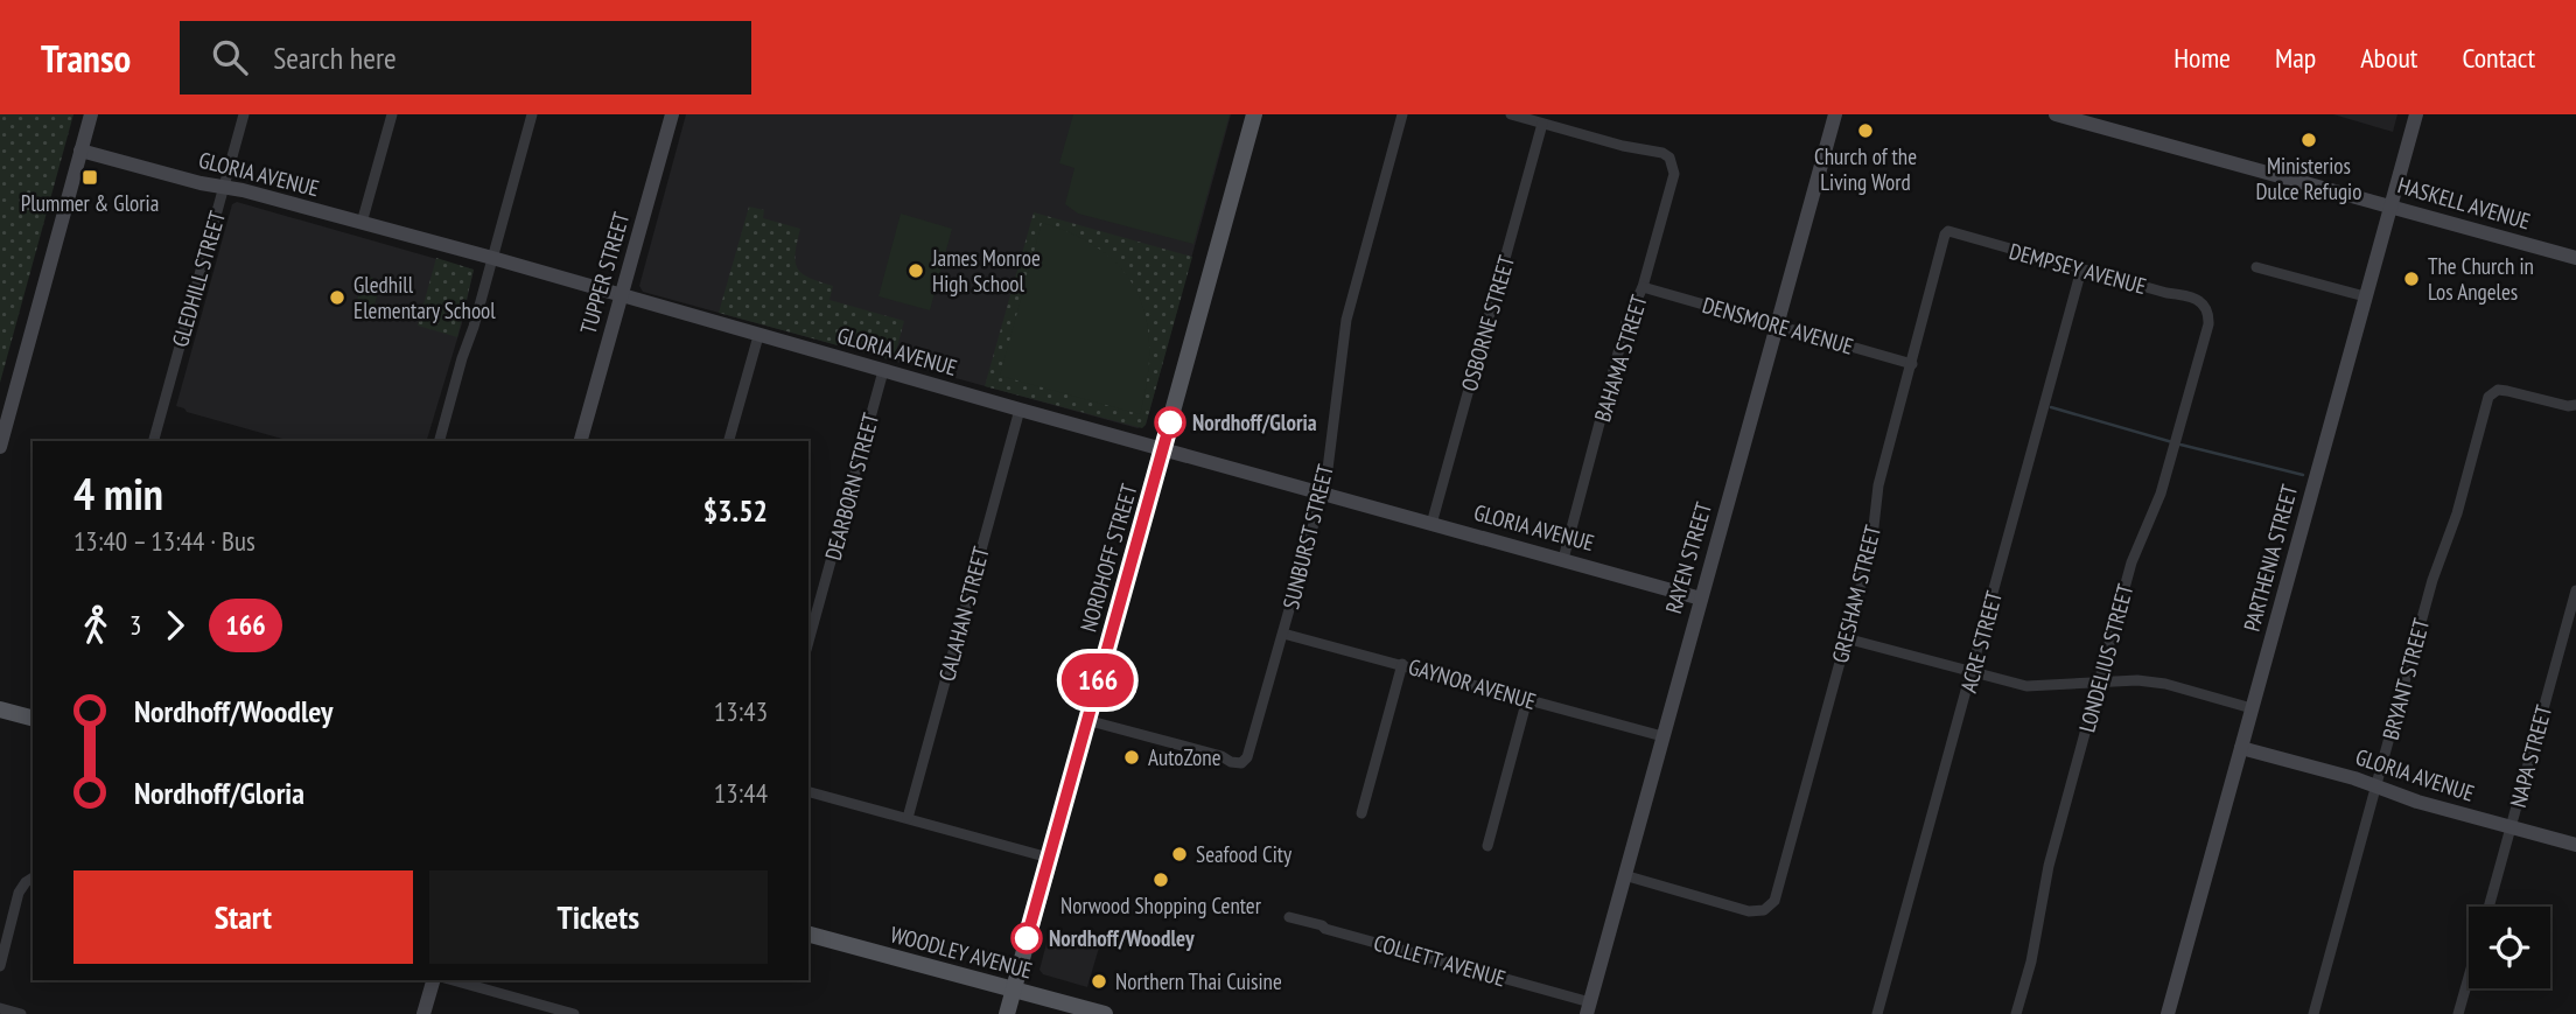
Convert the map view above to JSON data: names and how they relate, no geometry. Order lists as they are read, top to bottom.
{
  "streets": {
    "main road": ["NORDHOFF STREET", "WOODLEY AVENUE"],
    "street": [
      "GLORIA AVENUE",
      "HASKELL AVENUE",
      "DEMPSEY AVENUE",
      "TUPPER STREET",
      "GLEDHILL STREET",
      "OSBORNE STREET",
      "DENSMORE AVENUE",
      "BAHAMA STREET",
      "DEARBORN STREET",
      "SUNBURST STREET",
      "RAYEN STREET",
      "PARTHENIA STREET",
      "GRESHAM STREET",
      "CALAHAN STREET",
      "ACRE STREET",
      "LONDELIUS STREET",
      "BRYANT STREET",
      "GAYNOR AVENUE",
      "NAPA STREET",
      "COLLETT AVENUE"
    ]
  },
  "crossings": [
    ["GLORIA AVENUE", "TUPPER STREET"],
    ["GLORIA AVENUE", "GLEDHILL STREET"],
    ["GLORIA AVENUE", "OSBORNE STREET"],
    ["GLORIA AVENUE", "BAHAMA STREET"],
    ["GLORIA AVENUE", "DEARBORN STREET"],
    ["GLORIA AVENUE", "SUNBURST STREET"],
    ["GLORIA AVENUE", "NORDHOFF STREET"],
    ["GLORIA AVENUE", "RAYEN STREET"],
    ["GLORIA AVENUE", "PARTHENIA STREET"],
    ["GLORIA AVENUE", "CALAHAN STREET"],
    ["GLORIA AVENUE", "BRYANT STREET"],
    ["GLORIA AVENUE", "NAPA STREET"],
    ["HASKELL AVENUE", "PARTHENIA STREET"],
    ["DEMPSEY AVENUE", "GRESHAM STREET"],
    ["DEMPSEY AVENUE", "ACRE STREET"],
    ["DEMPSEY AVENUE", "LONDELIUS STREET"],
    ["OSBORNE STREET", "BAHAMA STREET"],
    ["DENSMORE AVENUE", "BAHAMA STREET"],
    ["DENSMORE AVENUE", "RAYEN STREET"],
    ["DENSMORE AVENUE", "GRESHAM STREET"],
    ["SUNBURST STREET", "NORDHOFF STREET"],
    ["SUNBURST STREET", "GAYNOR AVENUE"],
    ["NORDHOFF STREET", "WOODLEY AVENUE"],
    ["RAYEN STREET", "GRESHAM STREET"],
    ["RAYEN STREET", "GAYNOR AVENUE"],
    ["RAYEN STREET", "COLLETT AVENUE"]
  ],
  "places": {
    "other": [
      "Church of the Living Word",
      "Ministerios Dulce Refugio",
      "James Monroe High School",
      "The Church in Los Angeles",
      "Gledhill Elementary School",
      "Nordhoff/Gloria",
      "AutoZone",
      "Seafood City",
      "Norwood Shopping Center",
      "Nordhoff/Woodley",
      "Northern Thai Cuisine"
    ],
    "transit": ["Plummer & Gloria"]
  },
  "lines": ["bus line 166"],
  "page": {
    "header": "Transo",
    "search": "Search here",
    "nav": [
      "Home",
      "Map",
      "About",
      "Contact"
    ],
    "on_map": "166",
    "heading": ["4 min", "13:40 – 13:44 · Bus", "$3.52"],
    "legs": ["3", "166"],
    "list": [
      {
        "name": "Nordhoff/Woodley",
        "value": "13:43"
      },
      {
        "name": "Nordhoff/Gloria",
        "value": "13:44"
      }
    ],
    "buttons": ["Start", "Tickets"]
  }
}
